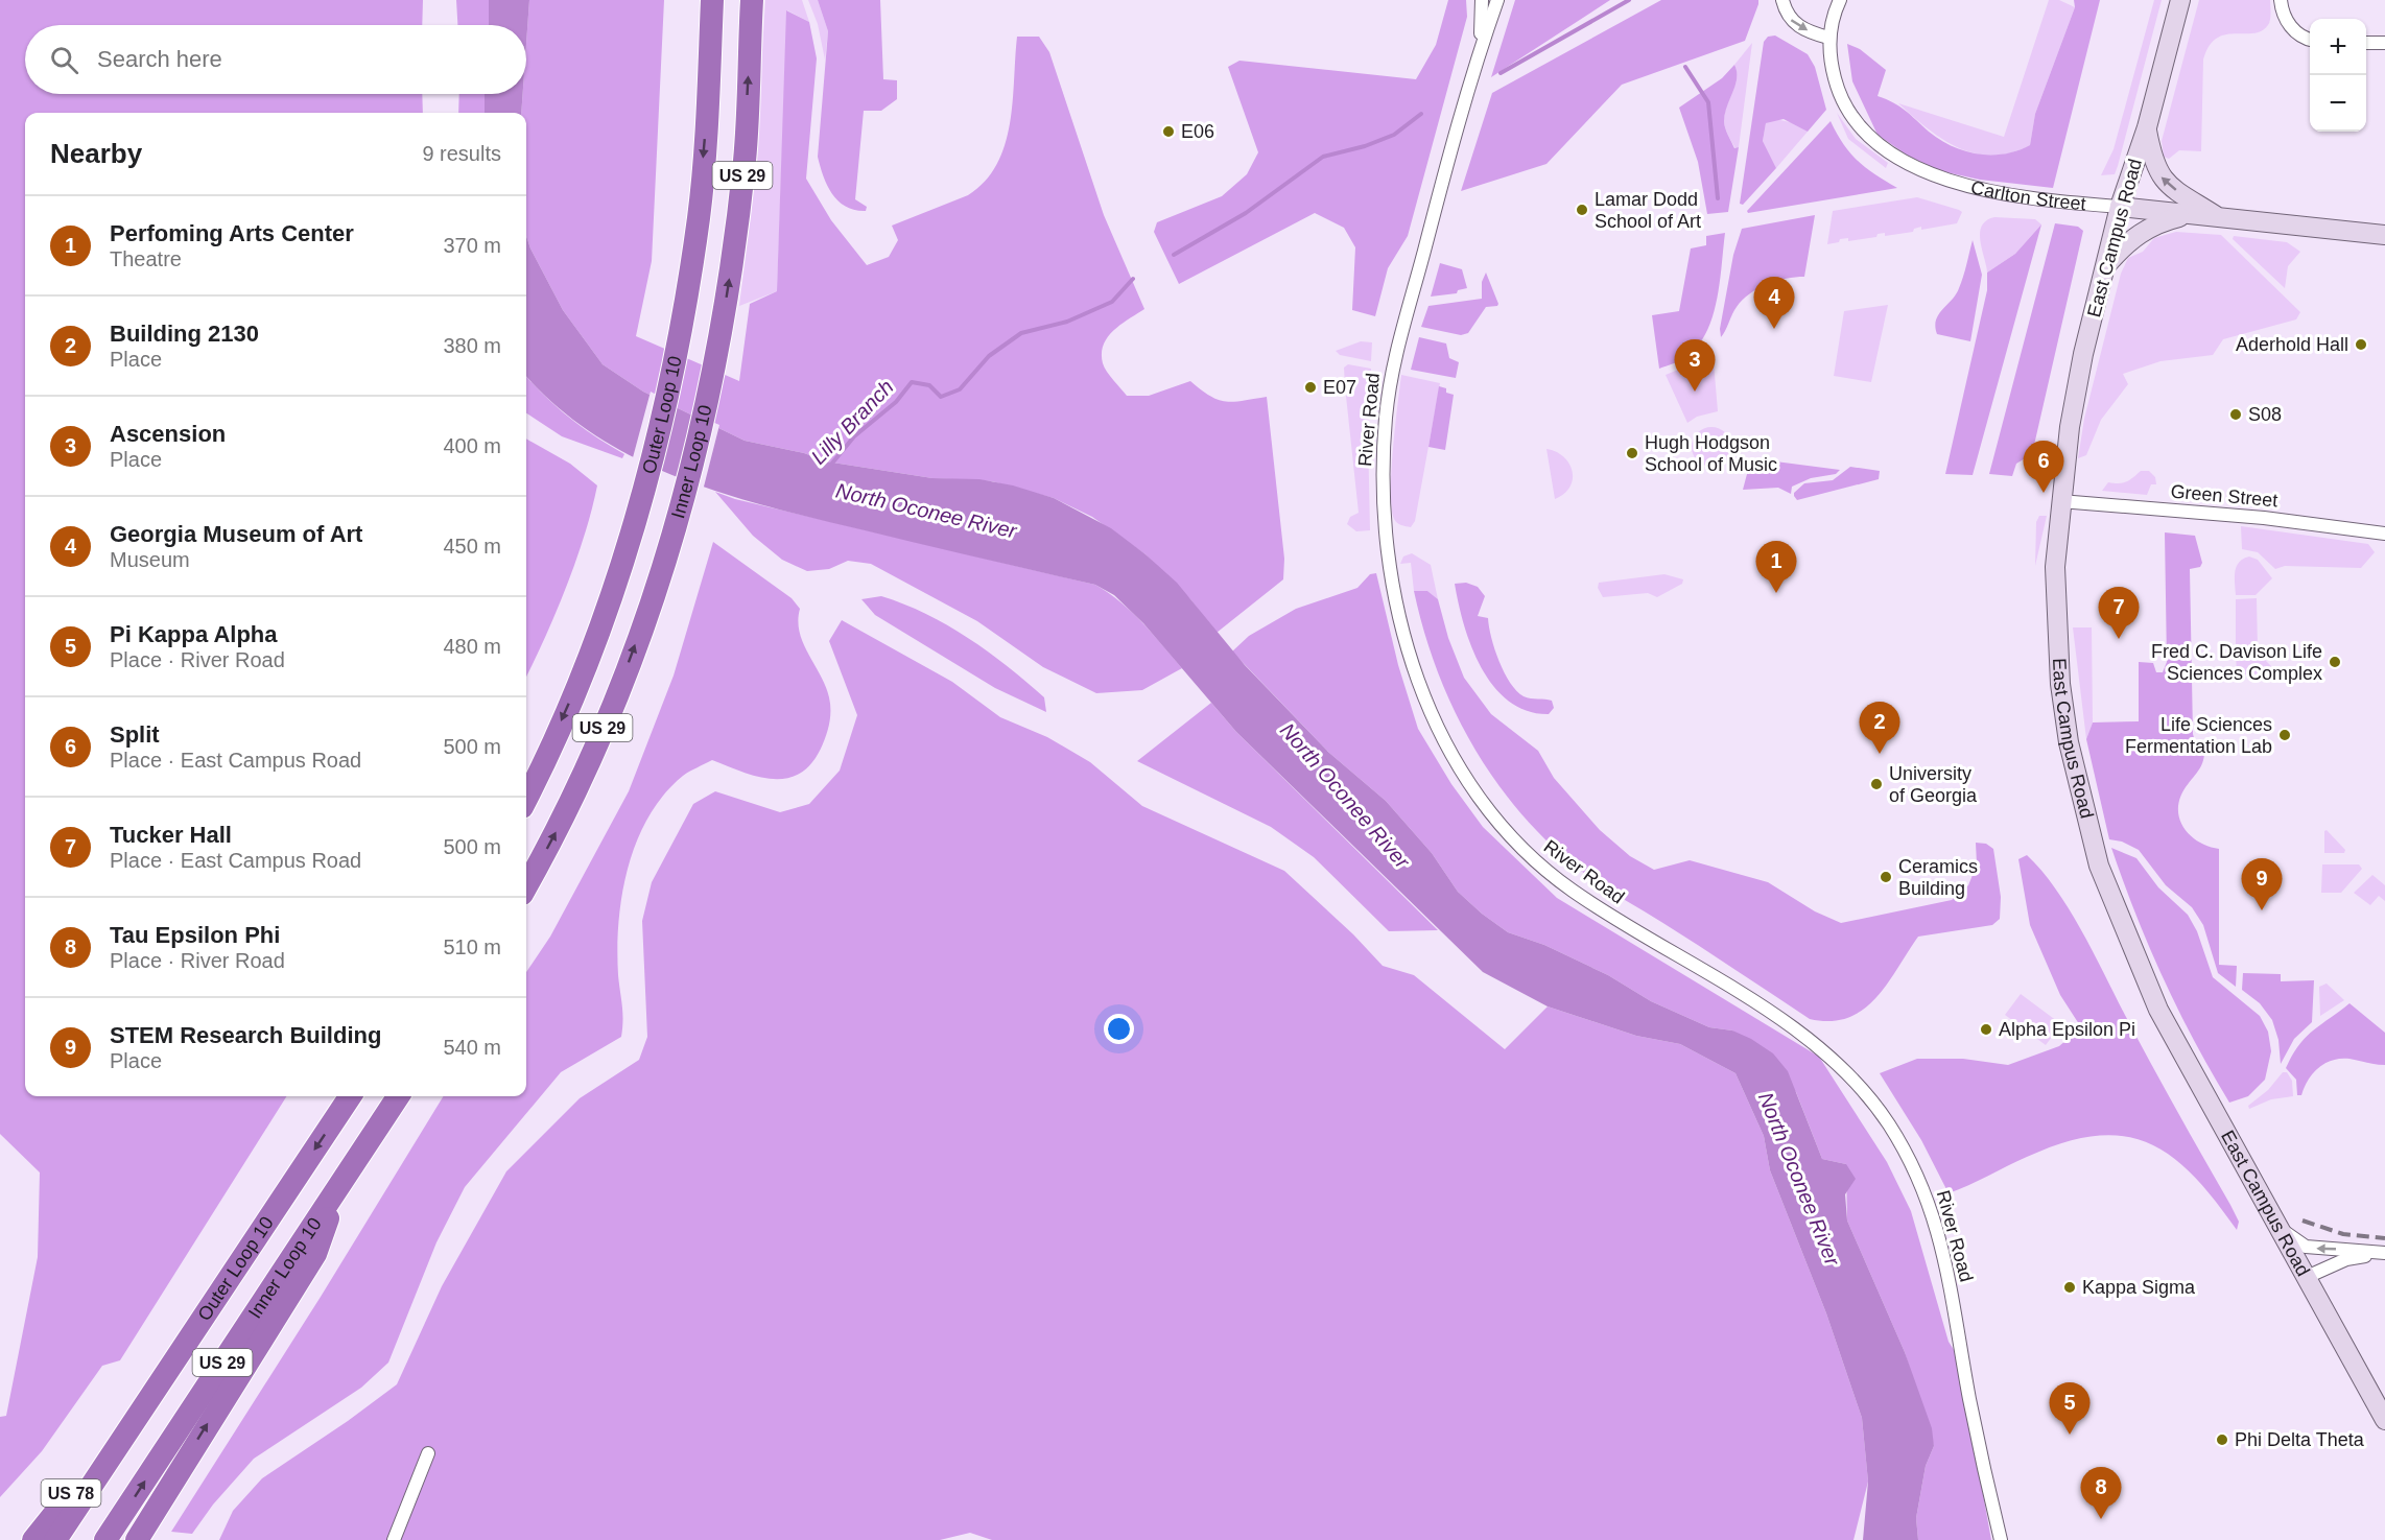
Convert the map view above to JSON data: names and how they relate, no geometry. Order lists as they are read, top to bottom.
{
  "streets": {
    "highway": [
      "US 29",
      "Outer Loop 10",
      "Inner Loop 10",
      "US 78"
    ],
    "main road": ["Carlton Street", "East Campus Road"],
    "street": ["River Road", "Green Street"]
  },
  "crossings": [
    ["Carlton Street", "East Campus Road"],
    ["East Campus Road", "Green Street"],
    ["Outer Loop 10", "US 78"]
  ],
  "one_way": ["Outer Loop 10"],
  "water": ["Lilly Branch", "North Oconee River"],
  "places": [
    "E06",
    "Lamar Dodd School of Art",
    "Aderhold Hall",
    "E07",
    "S08",
    "Hugh Hodgson School of Music",
    "Fred C. Davison Life Sciences Complex",
    "Life Sciences Fermentation Lab",
    "University of Georgia",
    "Ceramics Building",
    "Alpha Epsilon Pi",
    "Kappa Sigma",
    "Phi Delta Theta"
  ],
  "page": {
    "map_buttons": ["+", "−"],
    "search": "Search here",
    "heading": ["Nearby", "9 results"],
    "list": [
      {
        "mark": "1",
        "name": "Perfoming Arts Center",
        "note": "Theatre",
        "value": "370 m"
      },
      {
        "mark": "2",
        "name": "Building 2130",
        "note": "Place",
        "value": "380 m"
      },
      {
        "mark": "3",
        "name": "Ascension",
        "note": "Place",
        "value": "400 m"
      },
      {
        "mark": "4",
        "name": "Georgia Museum of Art",
        "note": "Museum",
        "value": "450 m"
      },
      {
        "mark": "5",
        "name": "Pi Kappa Alpha",
        "note": "Place · River Road",
        "value": "480 m"
      },
      {
        "mark": "6",
        "name": "Split",
        "note": "Place · East Campus Road",
        "value": "500 m"
      },
      {
        "mark": "7",
        "name": "Tucker Hall",
        "note": "Place · East Campus Road",
        "value": "500 m"
      },
      {
        "mark": "8",
        "name": "Tau Epsilon Phi",
        "note": "Place · River Road",
        "value": "510 m"
      },
      {
        "mark": "9",
        "name": "STEM Research Building",
        "note": "Place",
        "value": "540 m"
      }
    ],
    "pins": [
      "4",
      "3",
      "6",
      "1",
      "7",
      "2",
      "9",
      "5",
      "8"
    ]
  }
}
